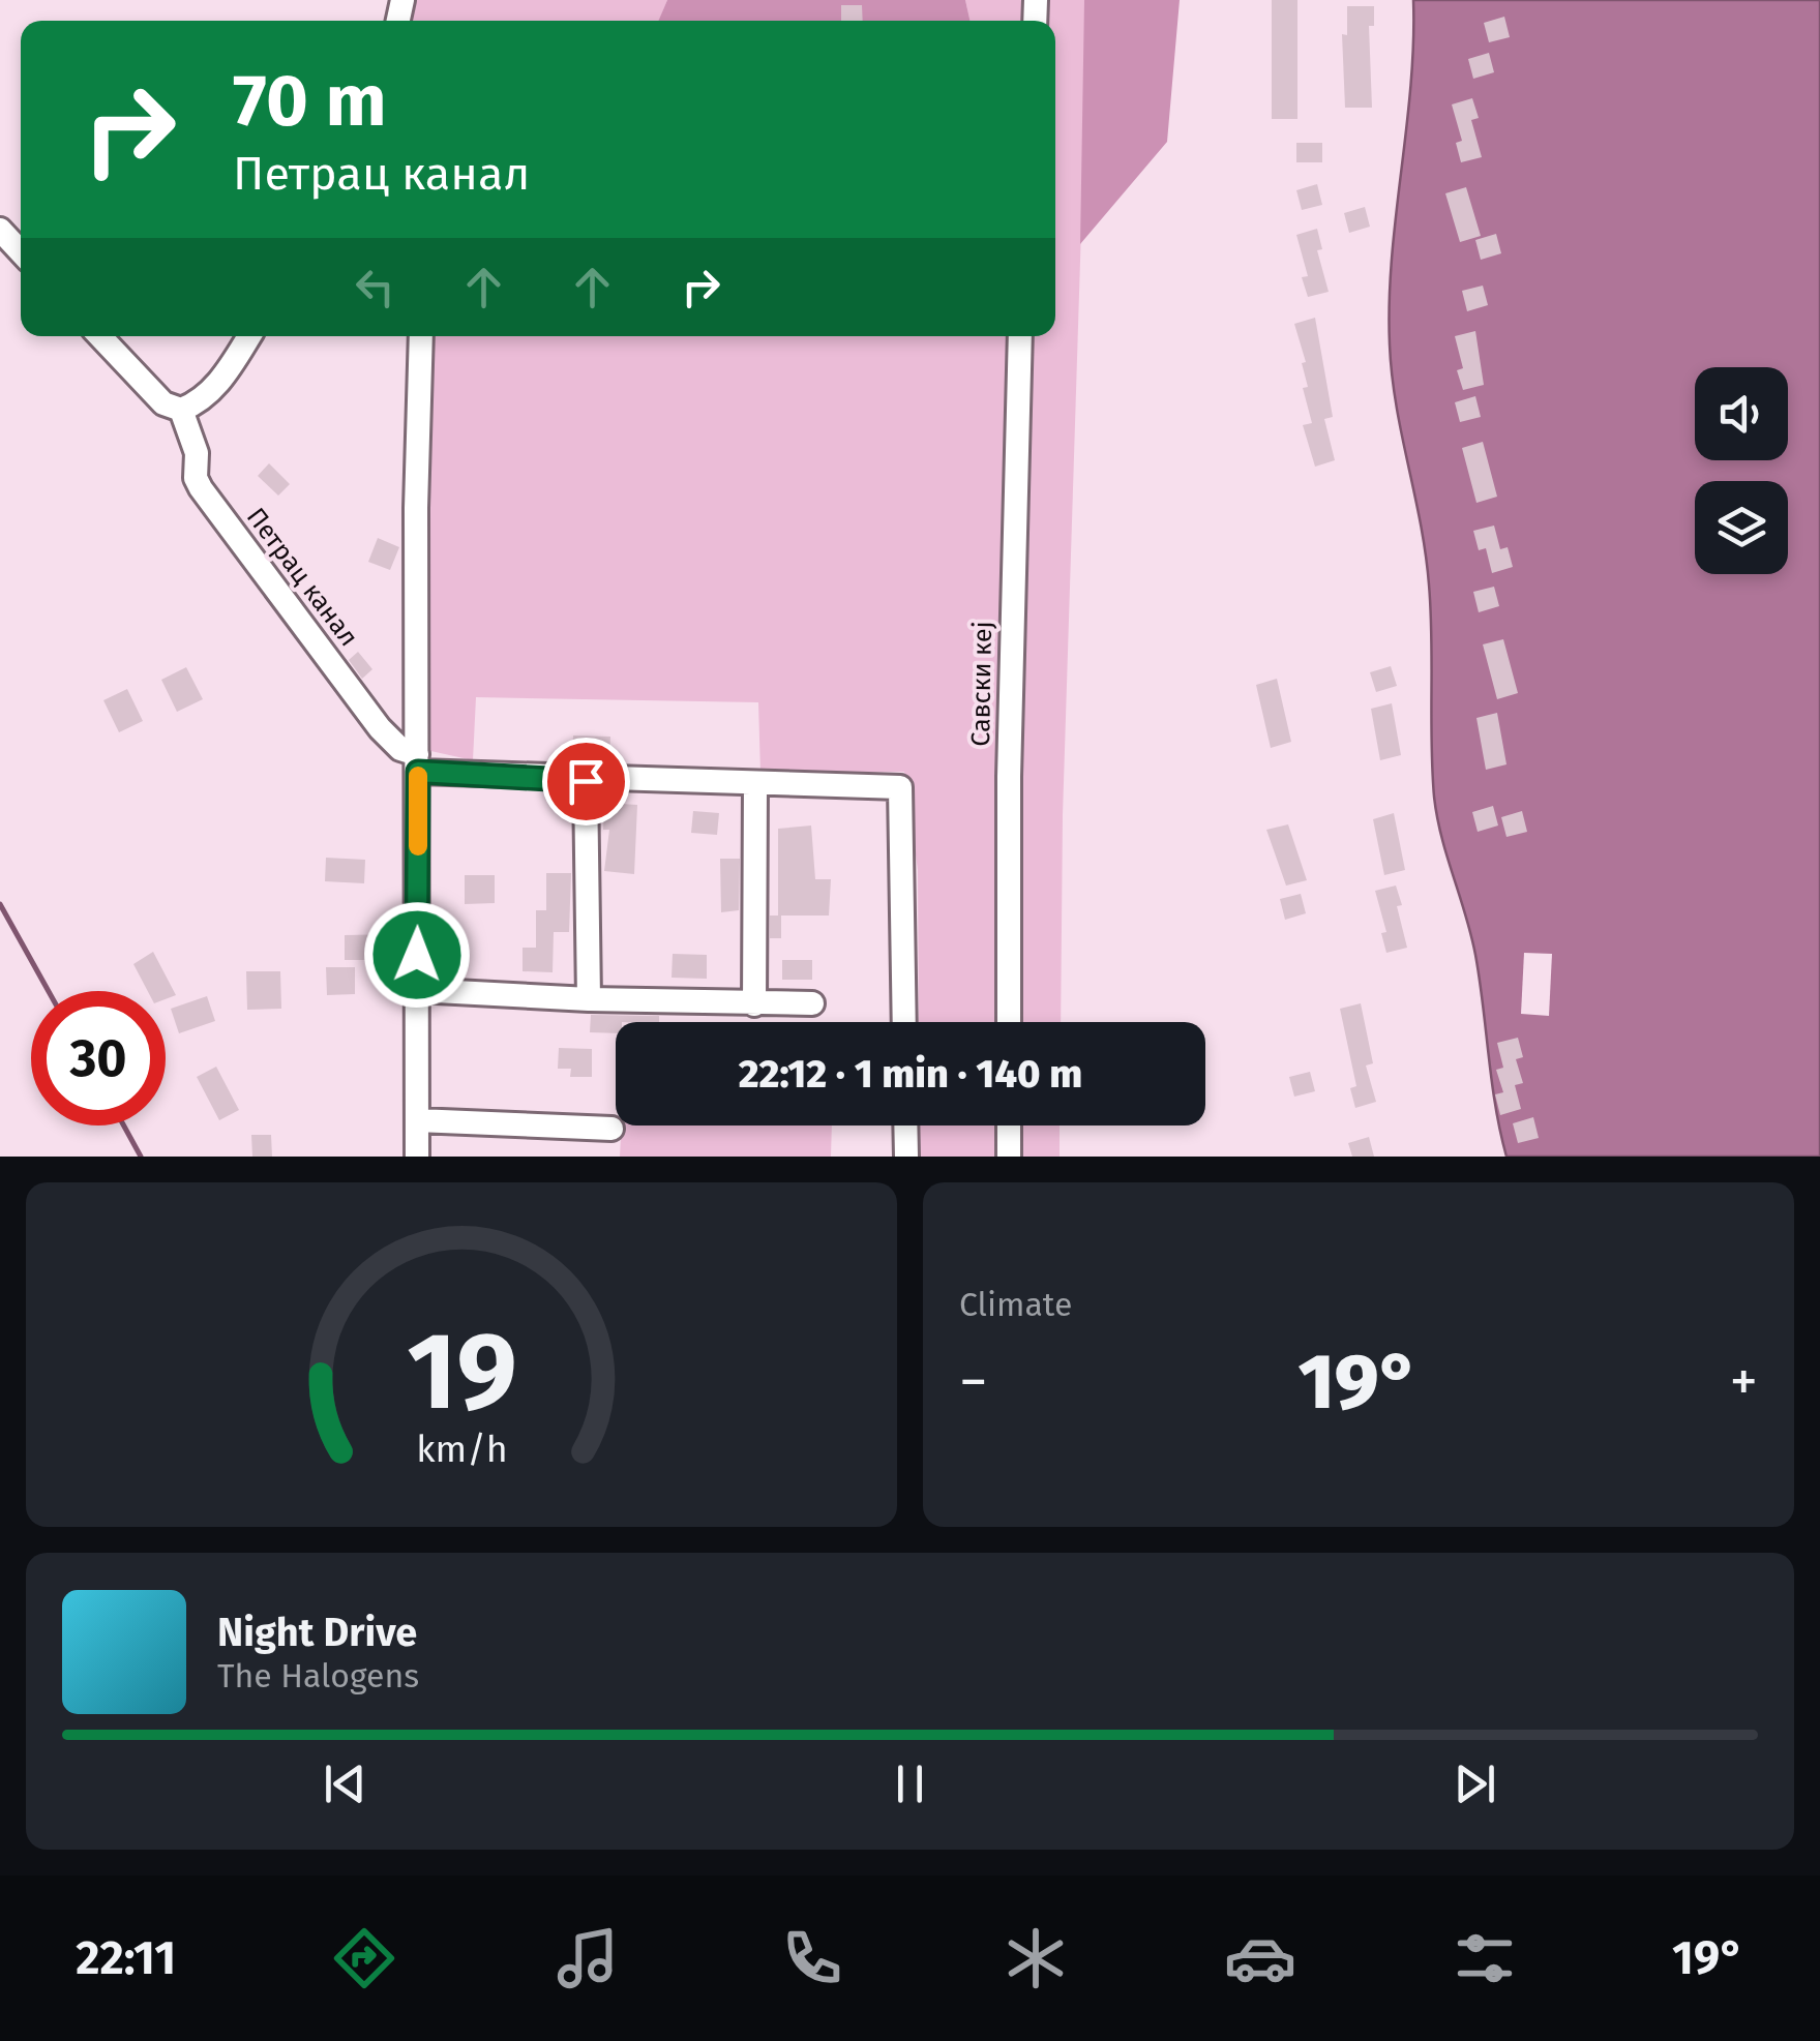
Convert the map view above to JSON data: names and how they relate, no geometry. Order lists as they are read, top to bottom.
{
  "streets": {
    "street": ["Петрац канал", "Савски кеј"]
  },
  "page": {
    "turn": ["70 m", "Петрац канал"],
    "limit": "30",
    "trip": "22:12 · 1 min · 140 m",
    "tile": "Climate",
    "heat": ["−", "19°", "+"],
    "song": ["Night Drive", "The Halogens"],
    "tabs": ["22:11", "19°"],
    "gauge": ["19", "km/h"]
  }
}
